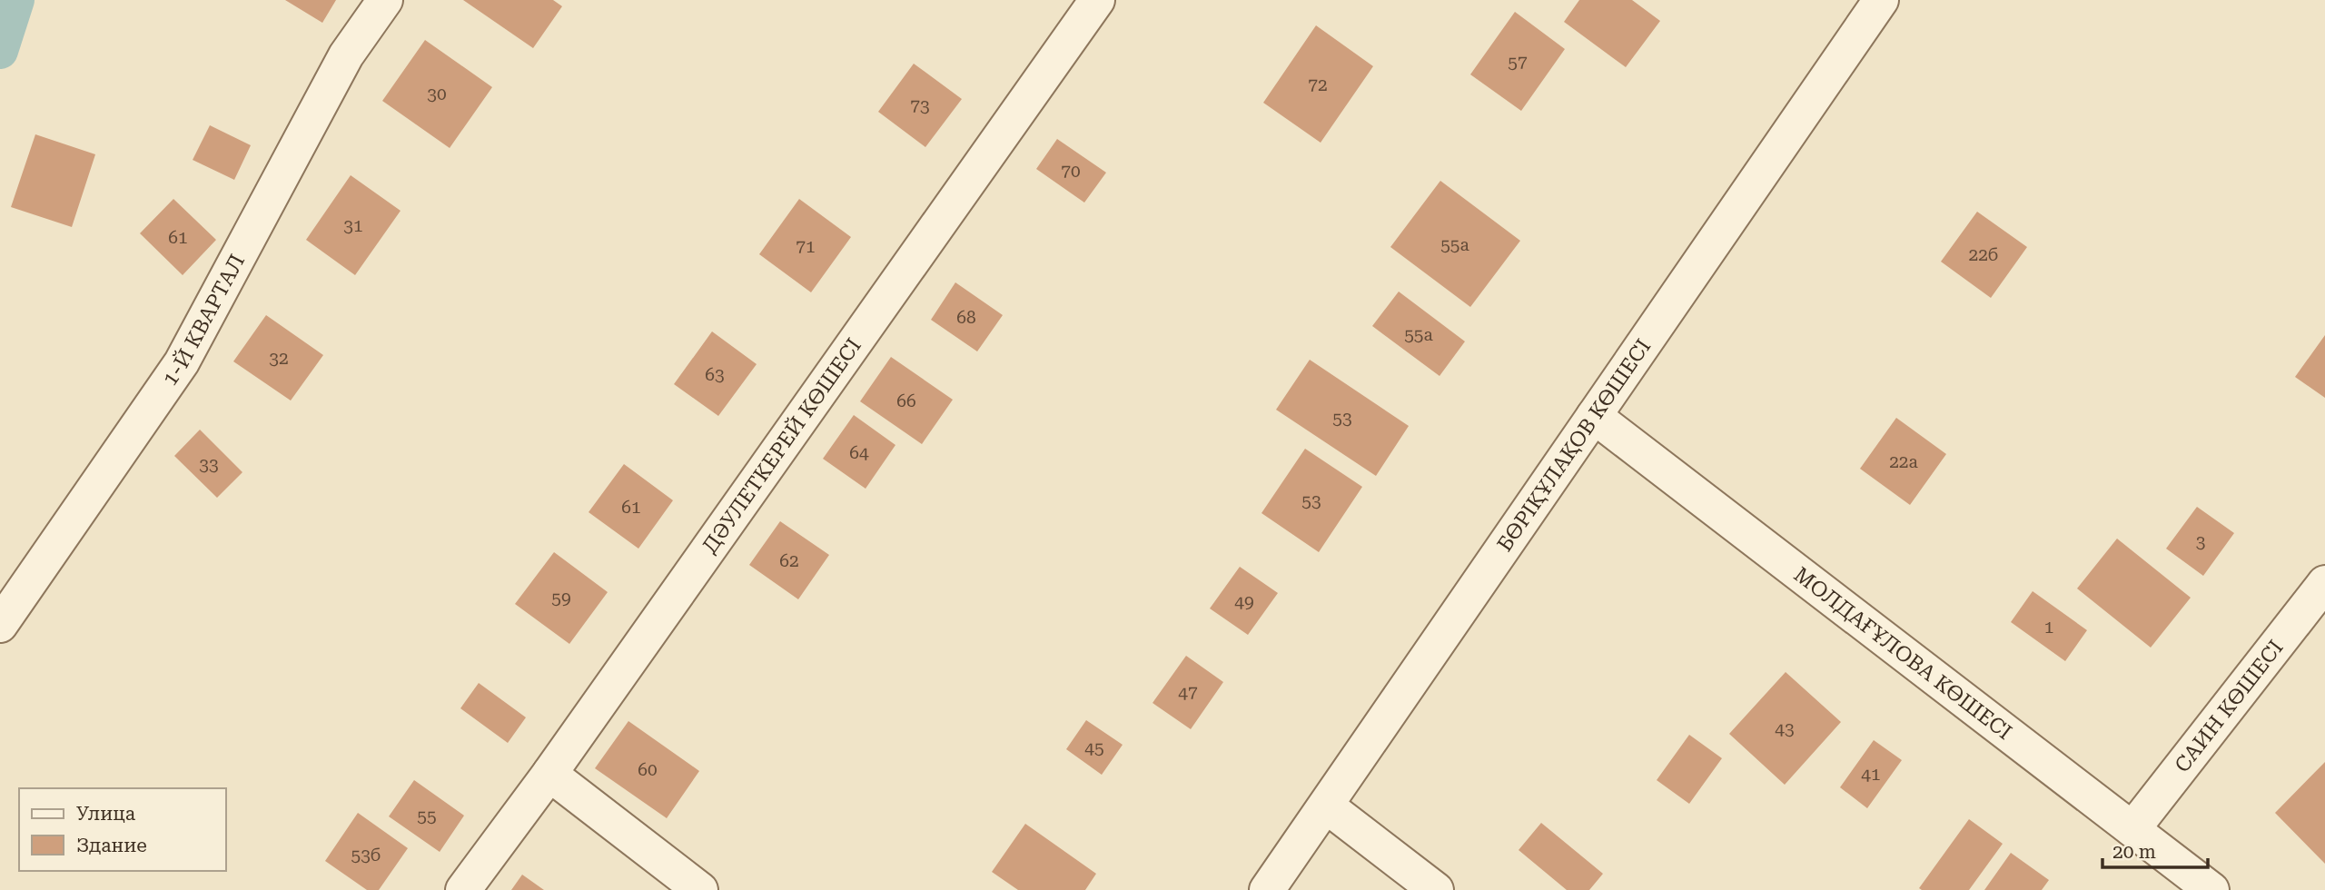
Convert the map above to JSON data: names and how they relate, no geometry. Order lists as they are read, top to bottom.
{
  "streets": {
    "street": [
      "1-Й КВАРТАЛ",
      "БӨРІҚҰЛАҚОВ КӨШЕСІ",
      "ДӘУЛЕТКЕРЕЙ КӨШЕСІ",
      "МОЛДАҒҰЛОВА КӨШЕСІ",
      "САИН КӨШЕСІ"
    ]
  },
  "crossings": [
    ["БӨРІҚҰЛАҚОВ КӨШЕСІ", "МОЛДАҒҰЛОВА КӨШЕСІ"],
    ["МОЛДАҒҰЛОВА КӨШЕСІ", "САИН КӨШЕСІ"]
  ],
  "house_numbers": [
    "57",
    "72",
    "30",
    "73",
    "70",
    "31",
    "61",
    "55а",
    "71",
    "22б",
    "68",
    "55а",
    "32",
    "63",
    "66",
    "53",
    "64",
    "22а",
    "33",
    "53",
    "61",
    "3",
    "62",
    "59",
    "49",
    "1",
    "47",
    "43",
    "45",
    "60",
    "41",
    "55",
    "53б"
  ],
  "legend": ["Улица", "Здание"],
  "scale_bar": "20 m"
}
